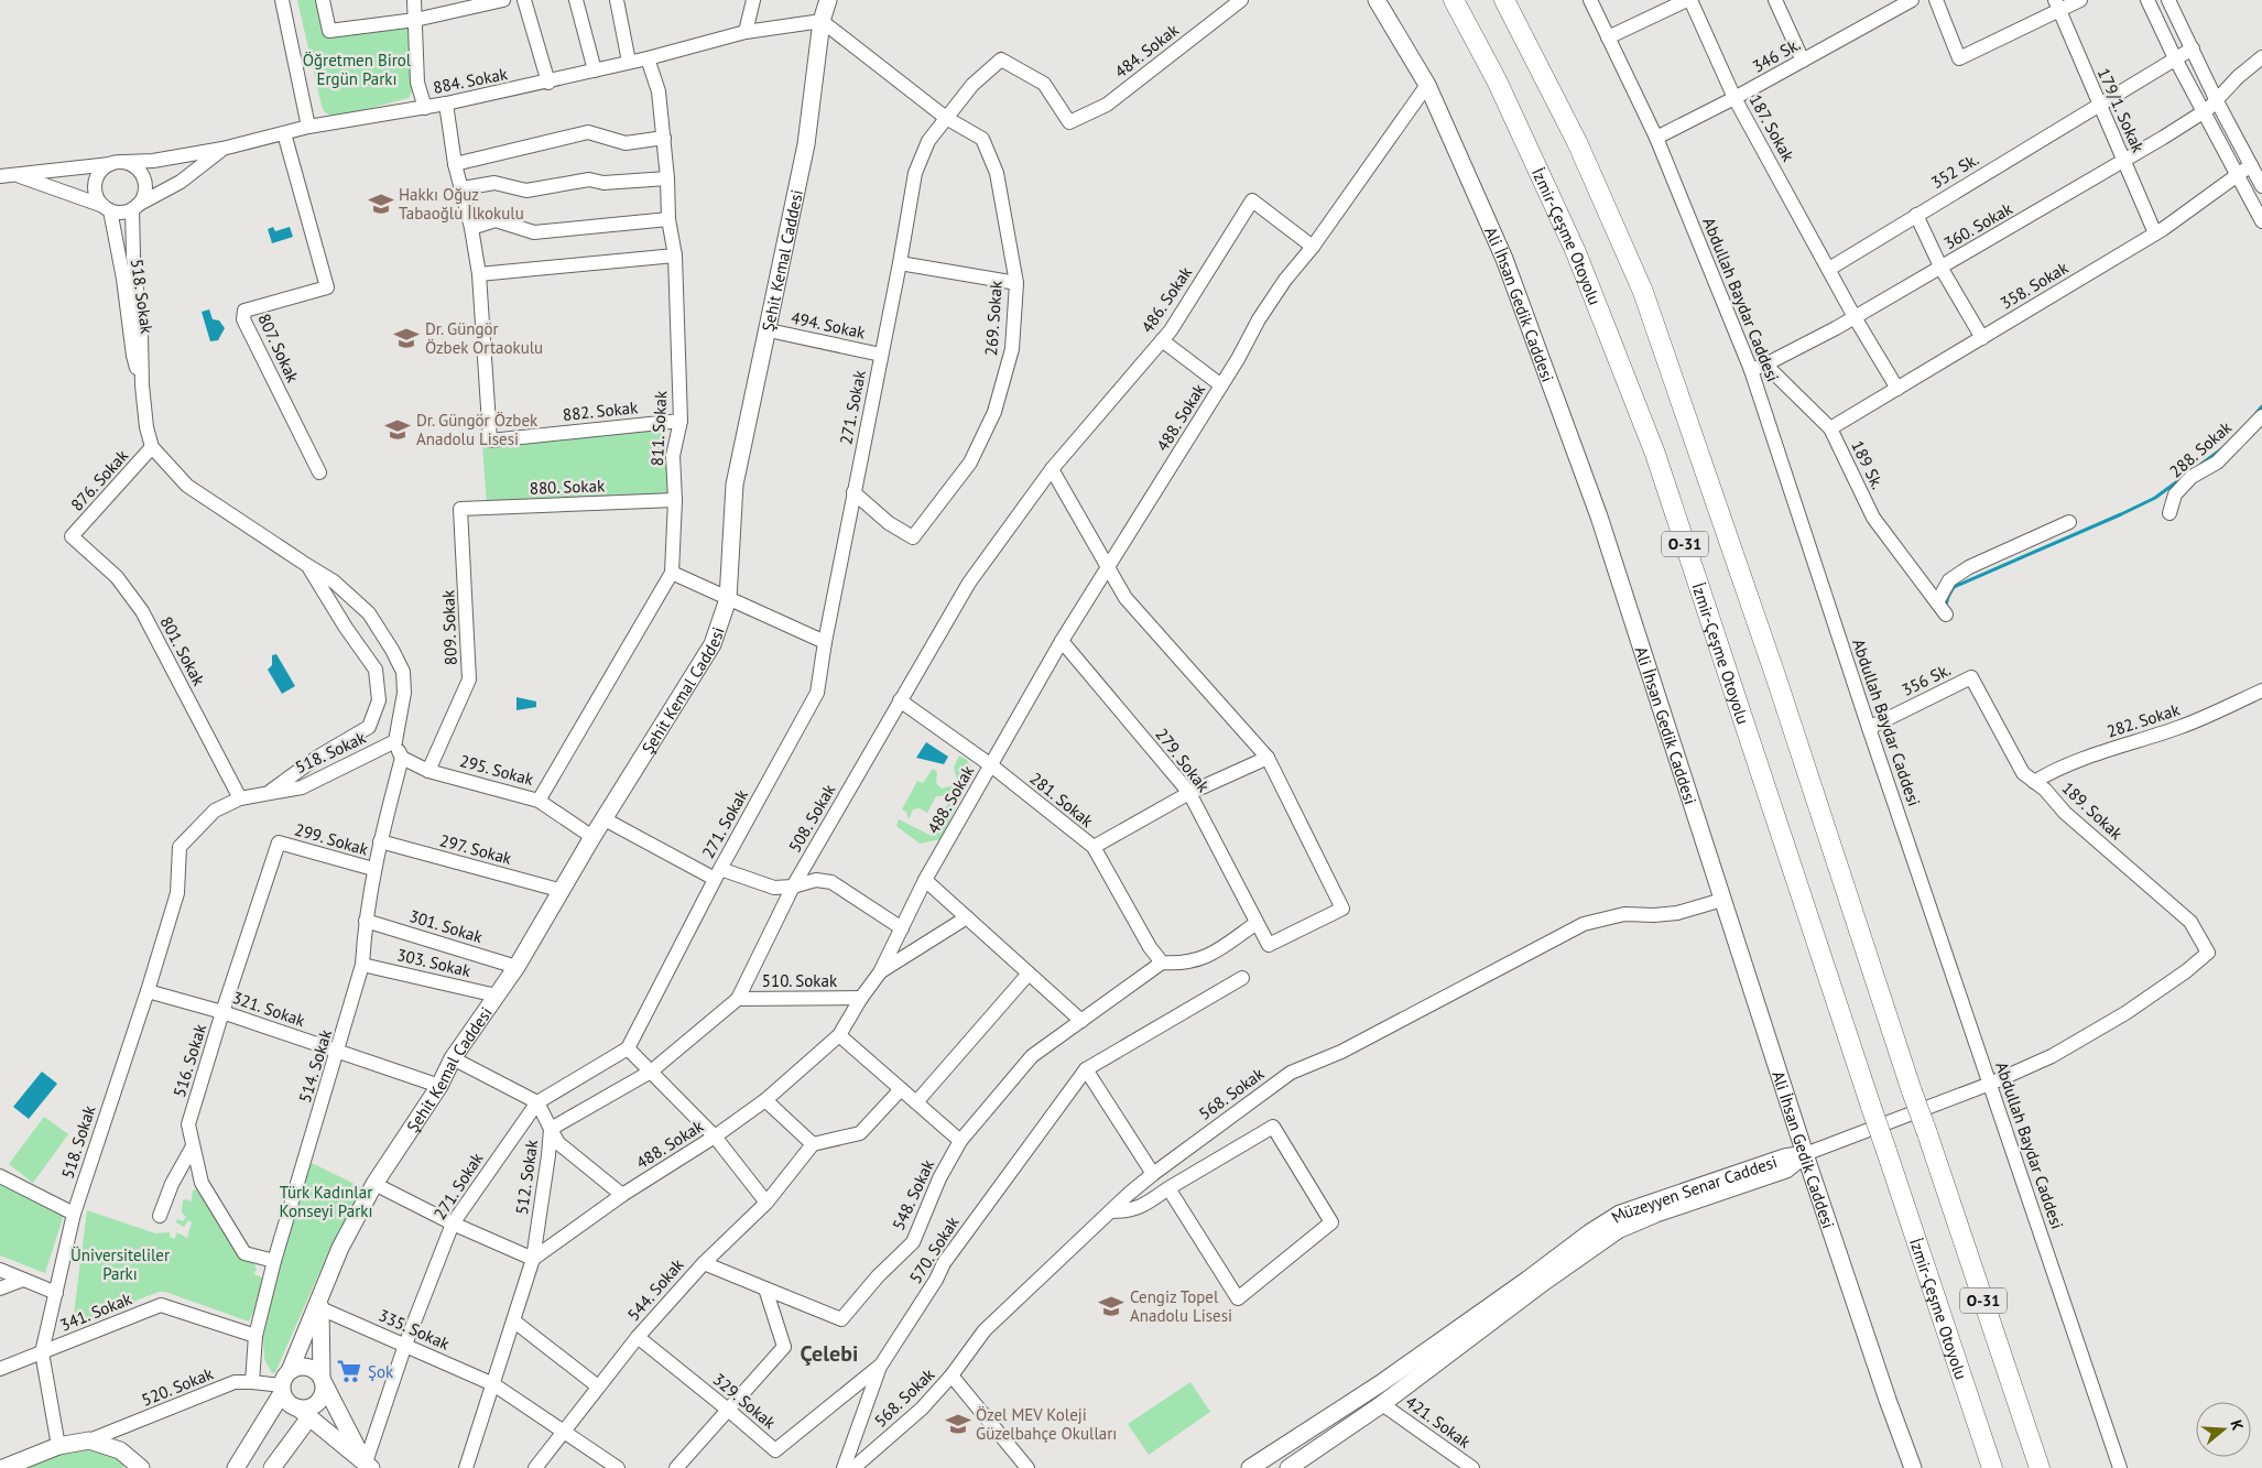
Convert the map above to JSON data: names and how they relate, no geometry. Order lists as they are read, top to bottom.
{
  "streets": {
    "highway": ["İzmir-Çeşme Otoyolu", "O-31"],
    "main road": ["Şehit Kemal Caddesi", "Ali İhsan Gedik Caddesi", "Müzeyyen Senar Caddesi"],
    "street": [
      "484. Sokak",
      "346 Sk.",
      "884. Sokak",
      "179/1. Sokak",
      "187. Sokak",
      "352 Sk.",
      "360. Sokak",
      "358. Sokak",
      "518. Sokak",
      "486. Sokak",
      "Abdullah Baydar Caddesi",
      "269. Sokak",
      "494. Sokak",
      "807. Sokak",
      "271. Sokak",
      "882. Sokak",
      "488. Sokak",
      "811. Sokak",
      "288. Sokak",
      "189 Sk.",
      "876. Sokak",
      "880. Sokak",
      "809. Sokak",
      "801. Sokak",
      "356 Sk.",
      "282. Sokak",
      "279. Sokak",
      "295. Sokak",
      "281. Sokak",
      "189. Sokak",
      "508. Sokak",
      "299. Sokak",
      "297. Sokak",
      "301. Sokak",
      "303. Sokak",
      "510. Sokak",
      "321. Sokak",
      "516. Sokak",
      "514. Sokak",
      "568. Sokak",
      "512. Sokak",
      "548. Sokak",
      "570. Sokak",
      "544. Sokak",
      "341. Sokak",
      "335. Sokak",
      "520. Sokak",
      "329. Sokak",
      "421. Sokak"
    ]
  },
  "crossings": [
    ["484. Sokak", "271. Sokak"],
    ["346 Sk.", "187. Sokak"],
    ["346 Sk.", "Abdullah Baydar Caddesi"],
    ["884. Sokak", "Şehit Kemal Caddesi"],
    ["884. Sokak", "518. Sokak"],
    ["884. Sokak", "269. Sokak"],
    ["884. Sokak", "807. Sokak"],
    ["884. Sokak", "811. Sokak"],
    ["179/1. Sokak", "352 Sk."],
    ["179/1. Sokak", "360. Sokak"],
    ["179/1. Sokak", "358. Sokak"],
    ["187. Sokak", "352 Sk."],
    ["187. Sokak", "360. Sokak"],
    ["187. Sokak", "358. Sokak"],
    ["360. Sokak", "Abdullah Baydar Caddesi"],
    ["Şehit Kemal Caddesi", "269. Sokak"],
    ["Şehit Kemal Caddesi", "494. Sokak"],
    ["Şehit Kemal Caddesi", "295. Sokak"],
    ["Şehit Kemal Caddesi", "297. Sokak"],
    ["Şehit Kemal Caddesi", "301. Sokak"],
    ["Şehit Kemal Caddesi", "303. Sokak"],
    ["Şehit Kemal Caddesi", "321. Sokak"],
    ["Şehit Kemal Caddesi", "335. Sokak"],
    ["Şehit Kemal Caddesi", "520. Sokak"],
    ["358. Sokak", "189 Sk."],
    ["518. Sokak", "876. Sokak"],
    ["518. Sokak", "801. Sokak"],
    ["518. Sokak", "321. Sokak"],
    ["518. Sokak", "341. Sokak"],
    ["486. Sokak", "488. Sokak"],
    ["486. Sokak", "508. Sokak"],
    ["Abdullah Baydar Caddesi", "356 Sk."],
    ["Abdullah Baydar Caddesi", "189. Sokak"],
    ["Ali İhsan Gedik Caddesi", "488. Sokak"],
    ["Ali İhsan Gedik Caddesi", "568. Sokak"],
    ["Ali İhsan Gedik Caddesi", "Müzeyyen Senar Caddesi"],
    ["269. Sokak", "271. Sokak"],
    ["494. Sokak", "271. Sokak"],
    ["271. Sokak", "512. Sokak"],
    ["271. Sokak", "335. Sokak"],
    ["882. Sokak", "811. Sokak"],
    ["488. Sokak", "279. Sokak"],
    ["488. Sokak", "281. Sokak"],
    ["488. Sokak", "510. Sokak"],
    ["488. Sokak", "512. Sokak"],
    ["811. Sokak", "880. Sokak"],
    ["811. Sokak", "295. Sokak"],
    ["876. Sokak", "801. Sokak"],
    ["880. Sokak", "809. Sokak"],
    ["809. Sokak", "295. Sokak"],
    ["356 Sk.", "189. Sokak"],
    ["282. Sokak", "189. Sokak"],
    ["295. Sokak", "514. Sokak"],
    ["281. Sokak", "508. Sokak"],
    ["281. Sokak", "548. Sokak"],
    ["508. Sokak", "510. Sokak"],
    ["508. Sokak", "512. Sokak"],
    ["299. Sokak", "516. Sokak"],
    ["299. Sokak", "514. Sokak"],
    ["297. Sokak", "514. Sokak"],
    ["301. Sokak", "514. Sokak"],
    ["303. Sokak", "514. Sokak"],
    ["321. Sokak", "516. Sokak"],
    ["321. Sokak", "514. Sokak"],
    ["516. Sokak", "514. Sokak"],
    ["514. Sokak", "341. Sokak"],
    ["514. Sokak", "520. Sokak"],
    ["Müzeyyen Senar Caddesi", "421. Sokak"],
    ["570. Sokak", "329. Sokak"],
    ["544. Sokak", "335. Sokak"],
    ["544. Sokak", "329. Sokak"]
  ],
  "districts": ["Çelebi"],
  "parks": ["Öğretmen Birol Ergün Parkı", "Türk Kadınlar Konseyi Parkı", "Üniversiteliler Parkı"],
  "places": {
    "school or university": [
      "Hakkı Oğuz Tabaoğlu İlkokulu",
      "Dr. Güngör Özbek Ortaokulu",
      "Dr. Güngör Özbek Anadolu Lisesi",
      "Cengiz Topel Anadolu Lisesi",
      "Özel MEV Koleji Güzelbahçe Okulları"
    ],
    "supermarket": ["Şok"]
  },
  "north": "right"
}
